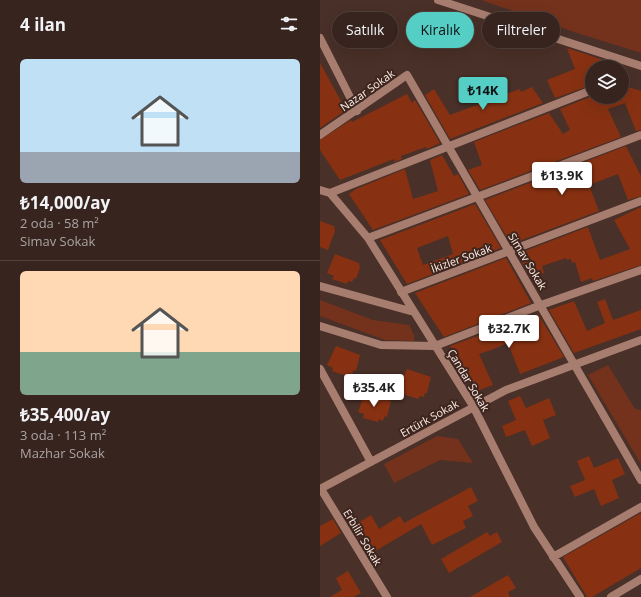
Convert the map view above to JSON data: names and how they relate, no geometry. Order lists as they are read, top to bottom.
{
  "streets": {
    "street": [
      "Nazar Sokak",
      "İkizler Sokak",
      "Simav Sokak",
      "Çandar Sokak",
      "Ertürk Sokak",
      "Erbilir Sokak"
    ]
  },
  "crossings": [
    ["Nazar Sokak", "Simav Sokak"],
    ["İkizler Sokak", "Simav Sokak"],
    ["İkizler Sokak", "Çandar Sokak"],
    ["Simav Sokak", "Ertürk Sokak"],
    ["Çandar Sokak", "Ertürk Sokak"],
    ["Ertürk Sokak", "Erbilir Sokak"]
  ],
  "page": {
    "heading": "4 ilan",
    "chip": ["Satılık", "Kiralık", "Filtreler"],
    "list": [
      {
        "name": "₺14,000/ay",
        "note": "2 oda · 58 m² · Simav Sokak"
      },
      {
        "name": "₺35,400/ay",
        "note": "3 oda · 113 m² · Mazhar Sokak"
      }
    ],
    "price": [
      "₺14K",
      "₺13.9K",
      "₺32.7K",
      "₺35.4K"
    ]
  }
}
